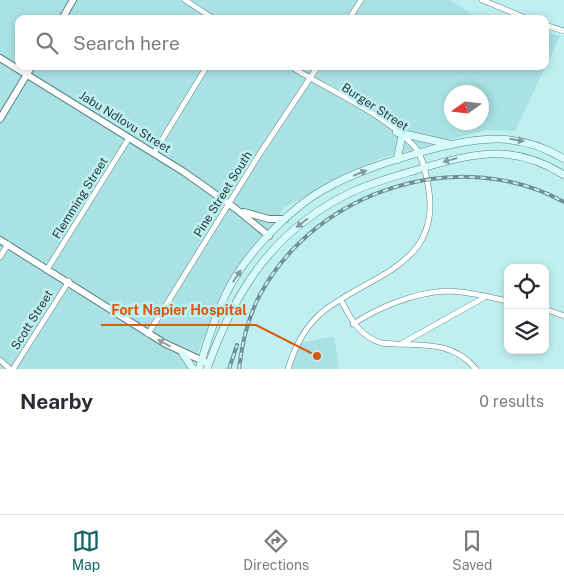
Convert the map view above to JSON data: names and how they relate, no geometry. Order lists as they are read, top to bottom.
{
  "streets": {
    "street": [
      "Burger Street",
      "Jabu Ndlovu Street",
      "Pine Street South",
      "Flemming Street",
      "Scott Street"
    ]
  },
  "crossings": [
    ["Burger Street", "Pine Street South"],
    ["Jabu Ndlovu Street", "Pine Street South"],
    ["Jabu Ndlovu Street", "Flemming Street"]
  ],
  "places": ["Fort Napier Hospital"],
  "north": "left",
  "page": {
    "search": "Search here",
    "heading": ["Nearby", "0 results"],
    "nav": ["Map", "Directions", "Saved"]
  }
}
